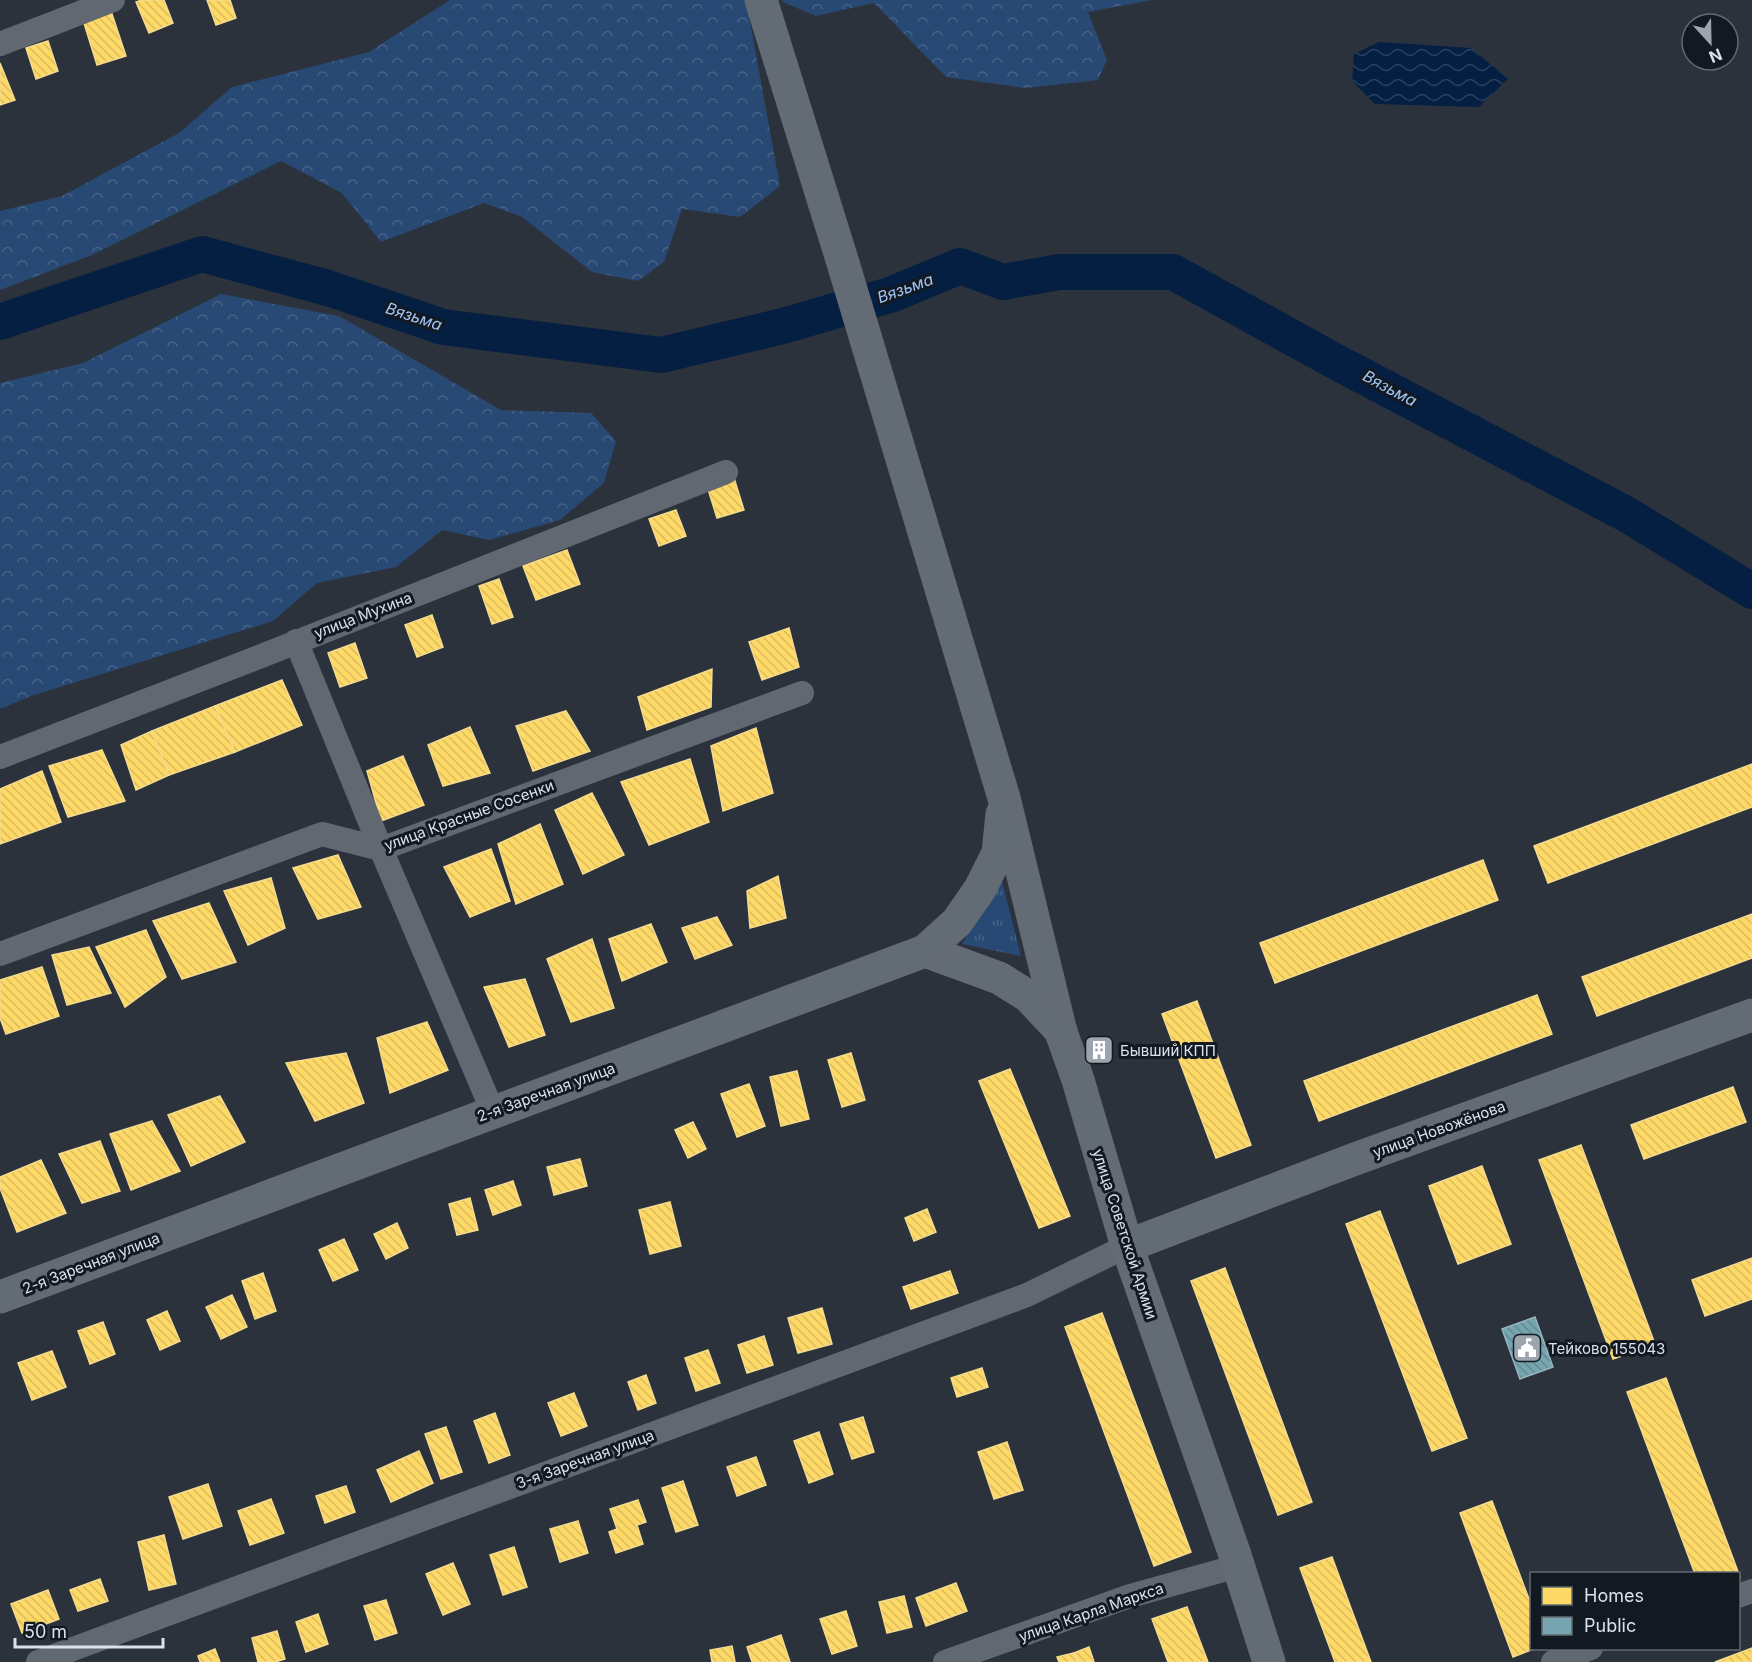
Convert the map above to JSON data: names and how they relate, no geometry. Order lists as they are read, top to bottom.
{
  "streets": {
    "main road": ["2-я Заречная улица", "улица Новожёнова", "улица Советской Армии"],
    "street": [
      "улица Мухина",
      "улица Красные Сосенки",
      "3-я Заречная улица",
      "улица Карла Маркса"
    ]
  },
  "crossings": [
    ["2-я Заречная улица", "улица Советской Армии"],
    ["улица Новожёнова", "улица Советской Армии"],
    ["улица Новожёнова", "3-я Заречная улица"],
    ["улица Советской Армии", "3-я Заречная улица"],
    ["улица Советской Армии", "улица Карла Маркса"]
  ],
  "water": ["Вязьма"],
  "places": {
    "building": ["Бывший КПП"],
    "public building": ["Тейково 155043"]
  },
  "legend": ["Homes", "Public"],
  "scale_bar": "50 m",
  "north": "bottom"
}
